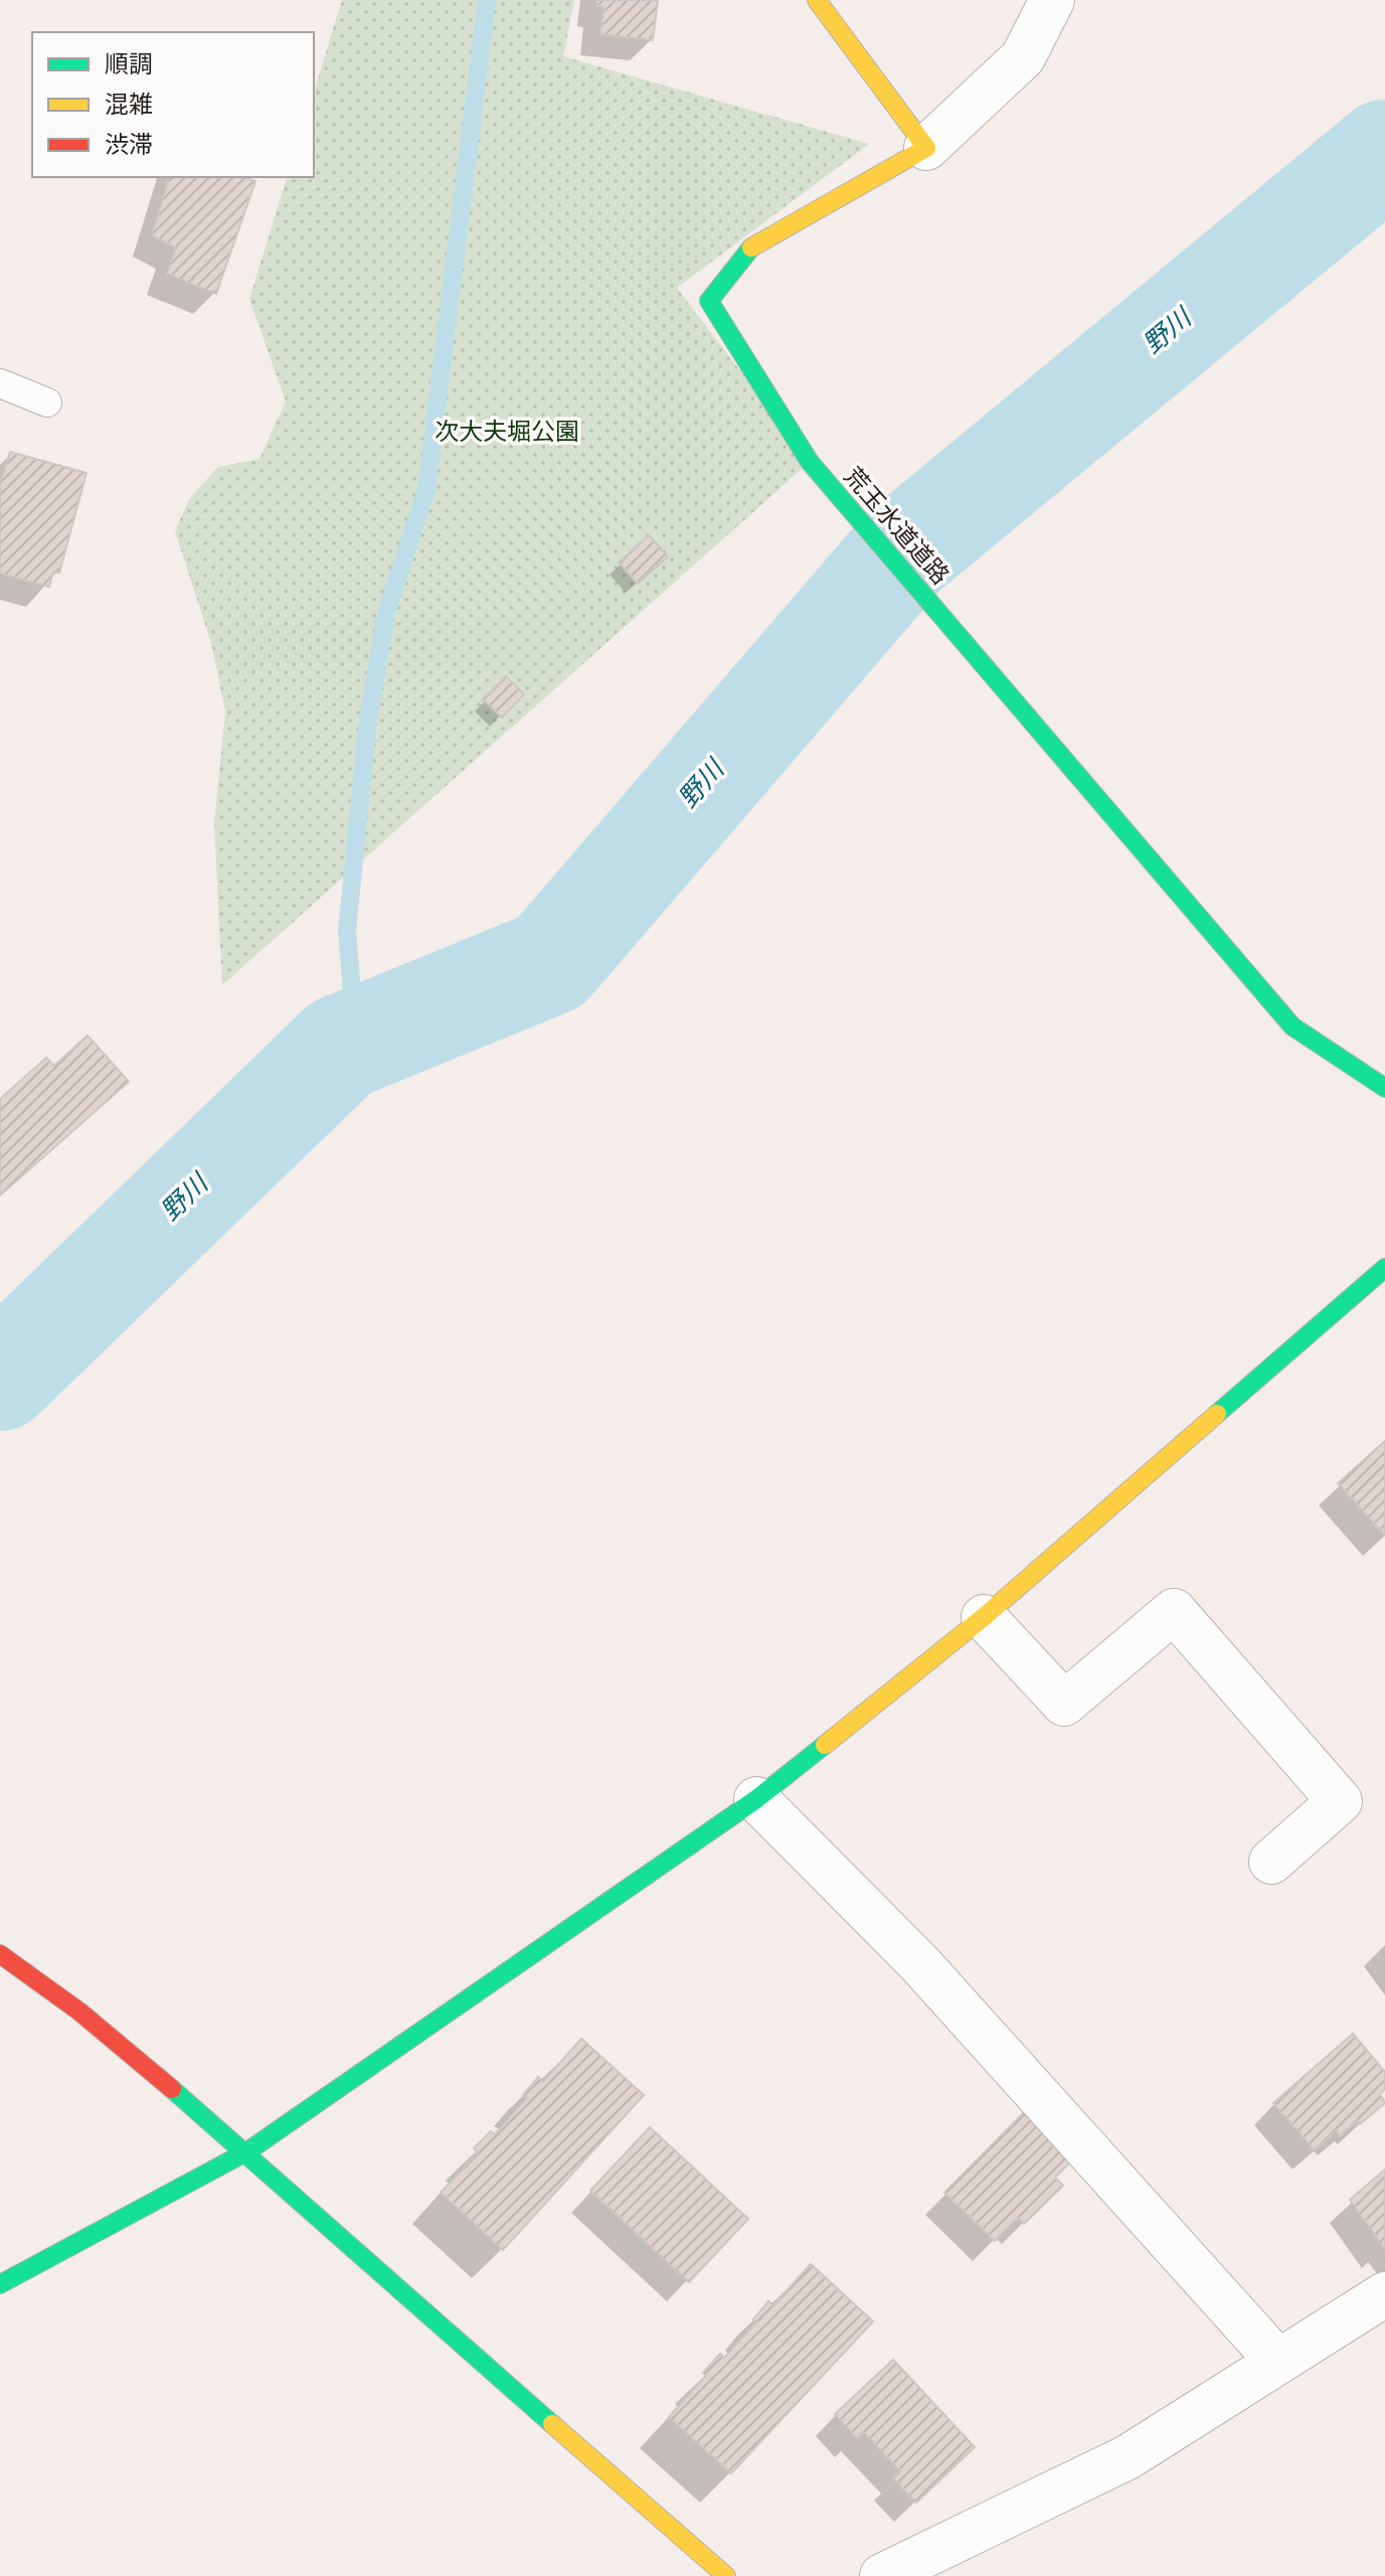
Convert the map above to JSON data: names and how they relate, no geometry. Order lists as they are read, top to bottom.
{
  "streets": {
    "street": ["荒玉水道道路"]
  },
  "water": ["野川"],
  "parks": ["次大夫堀公園"],
  "legend": ["順調", "混雑", "渋滞"]
}
